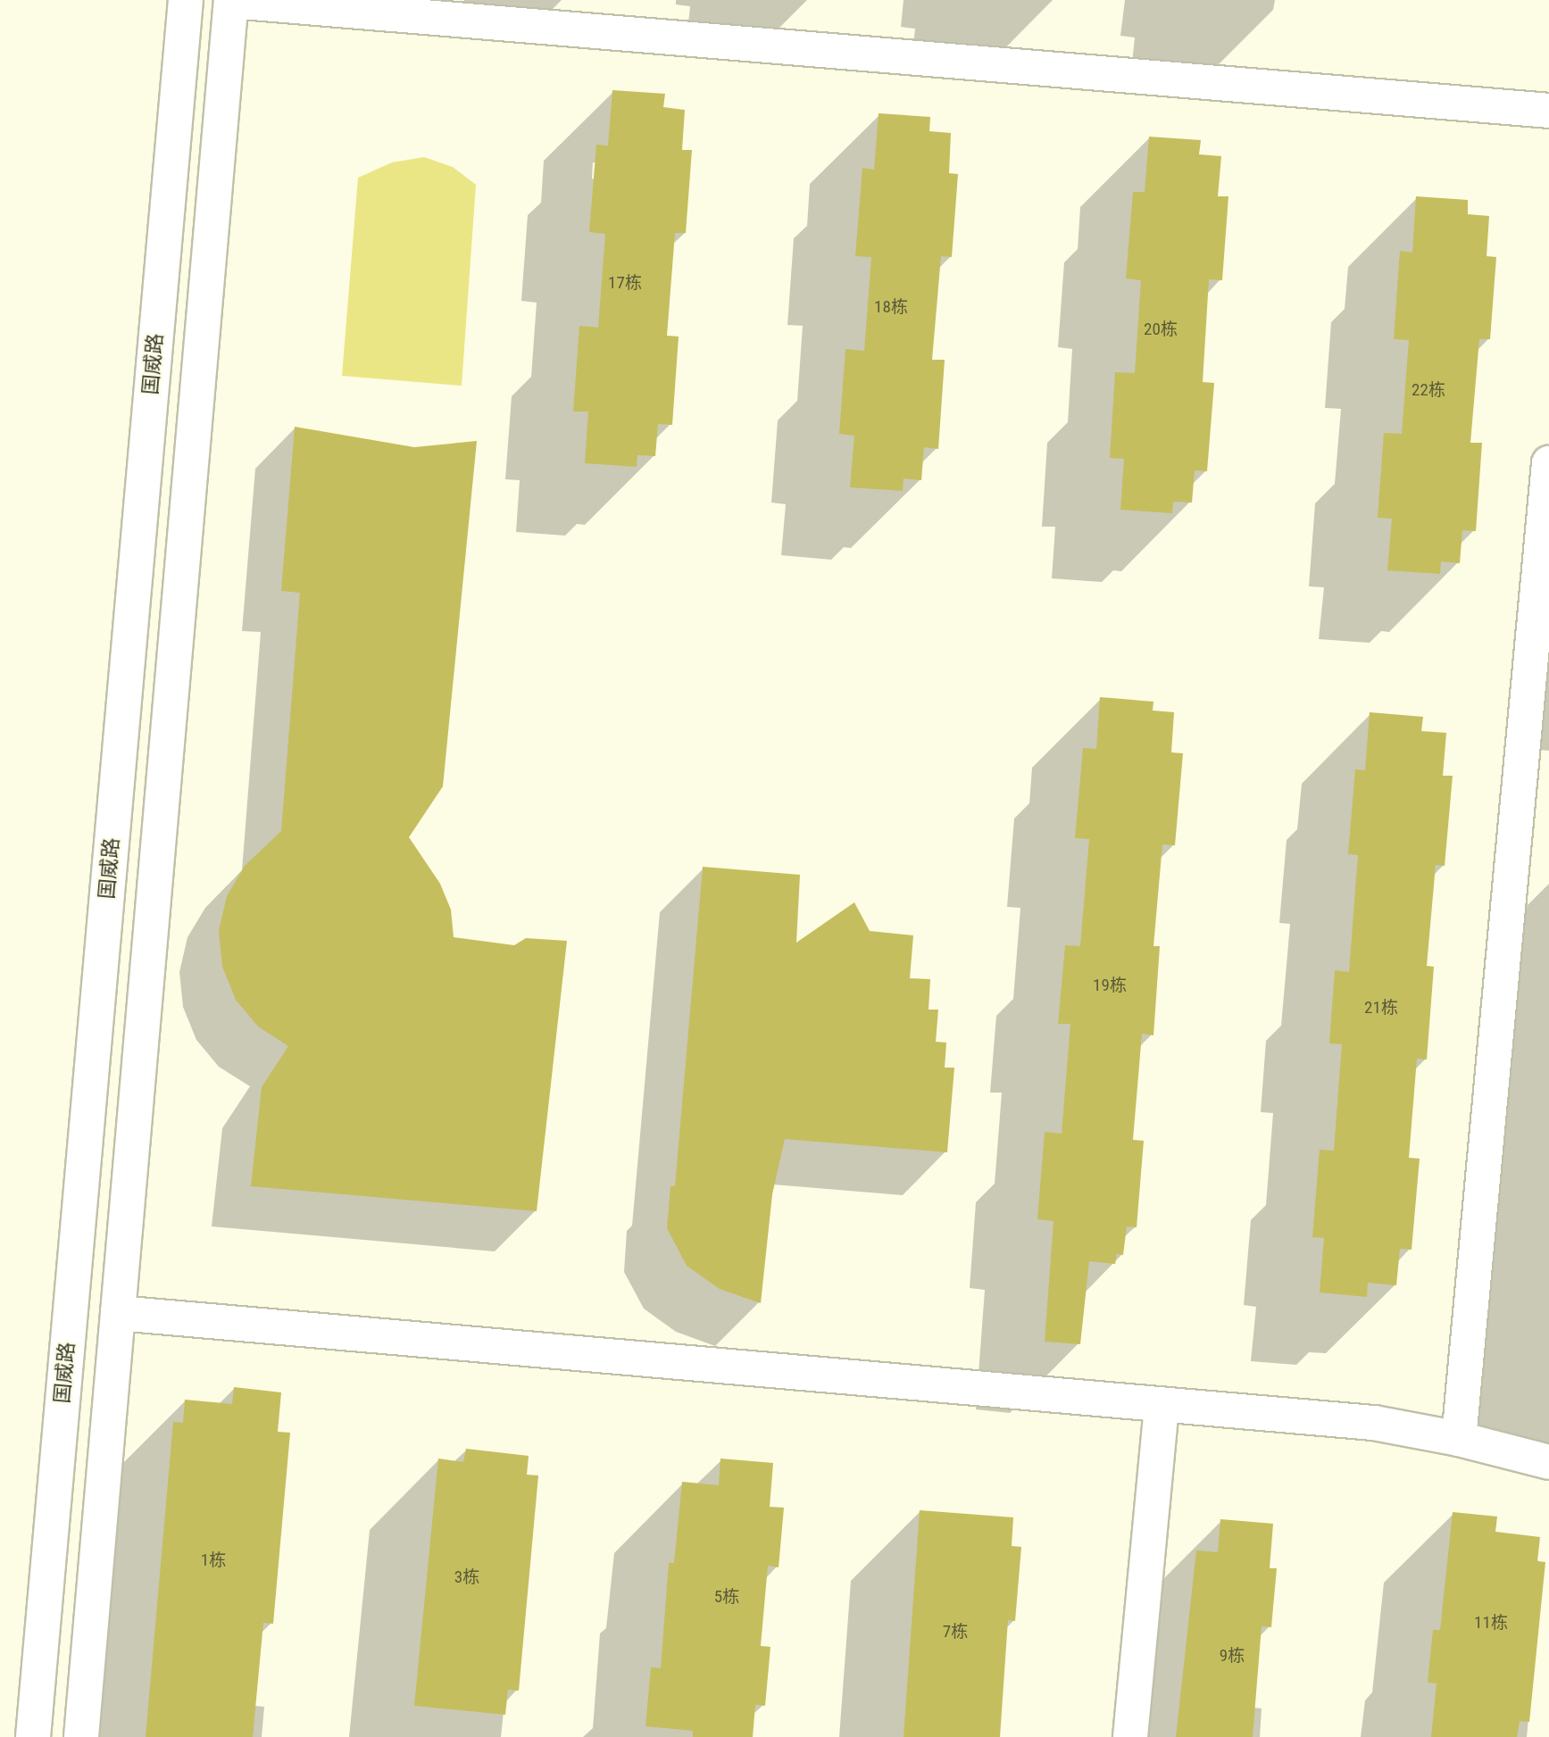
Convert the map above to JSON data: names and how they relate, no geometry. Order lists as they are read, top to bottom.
{
  "streets": {
    "street": ["国威路"]
  },
  "house_numbers": [
    "17栋",
    "18栋",
    "20栋",
    "22栋",
    "19栋",
    "21栋",
    "1栋",
    "3栋",
    "5栋",
    "11栋",
    "7栋",
    "9栋"
  ]
}
